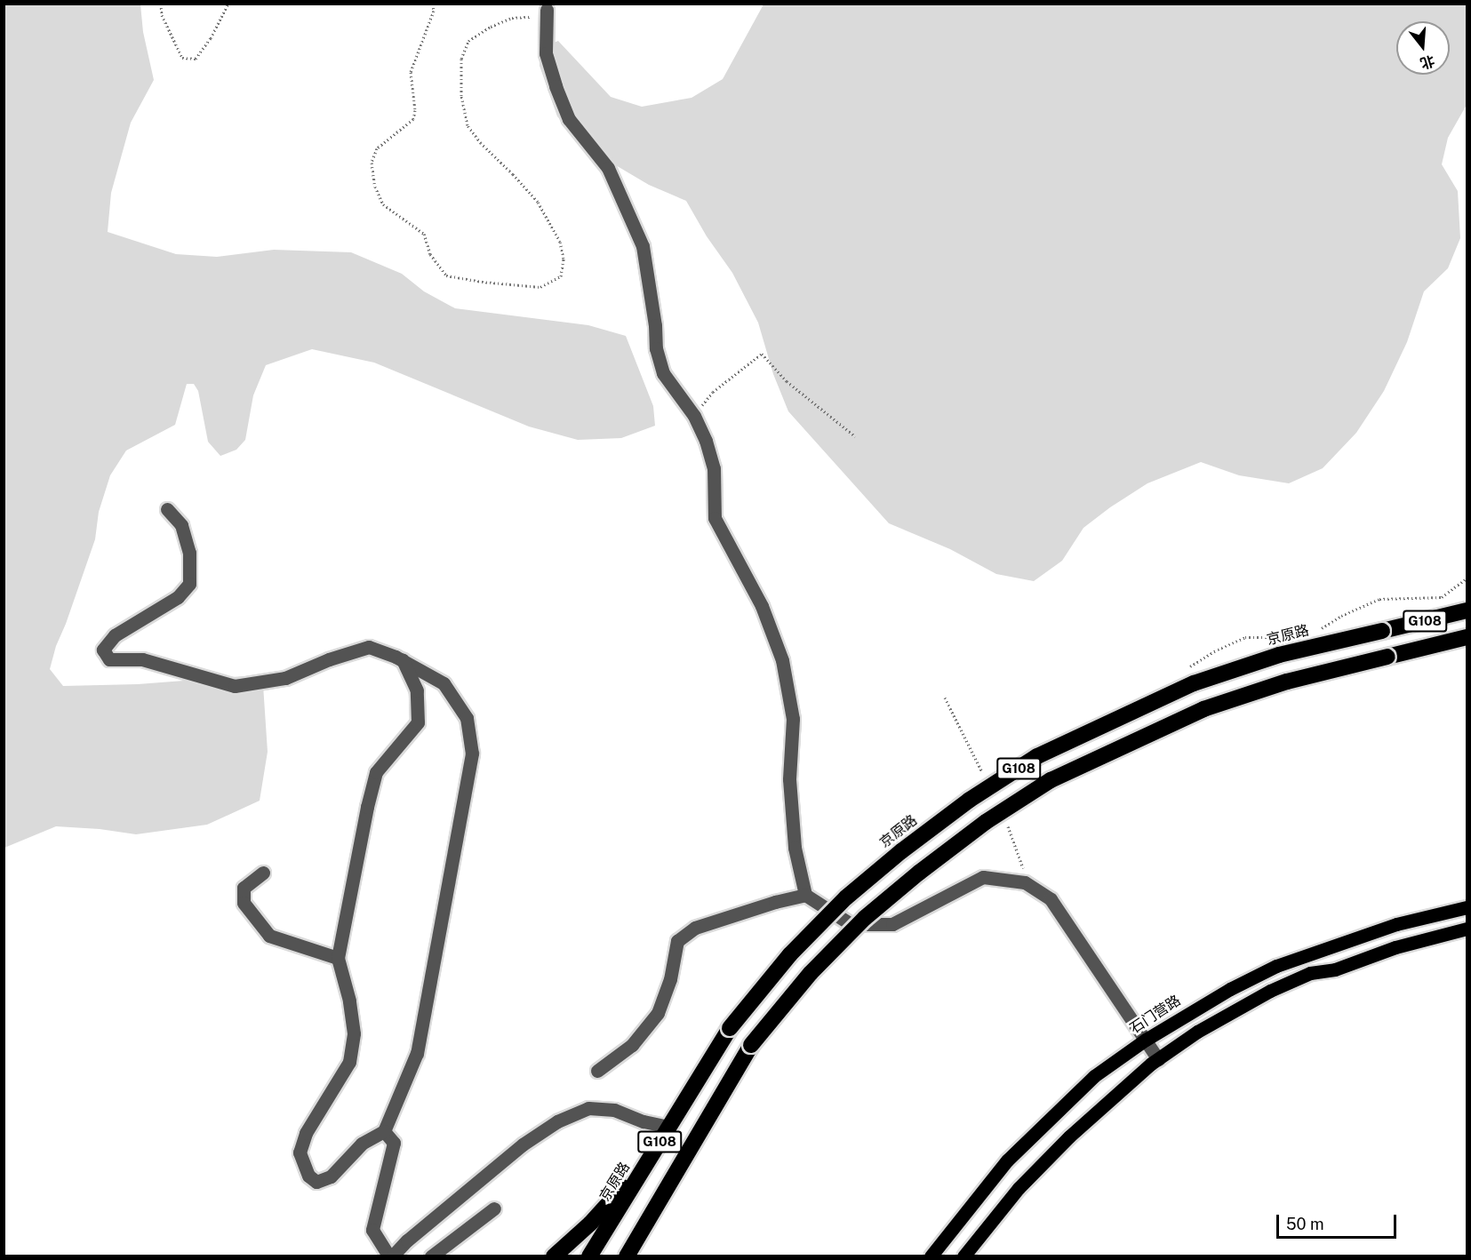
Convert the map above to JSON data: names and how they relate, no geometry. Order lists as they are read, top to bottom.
{
  "streets": {
    "highway": ["G108", "京原路"],
    "main road": ["石门营路"]
  },
  "scale_bar": "50 m",
  "north": "bottom"
}
